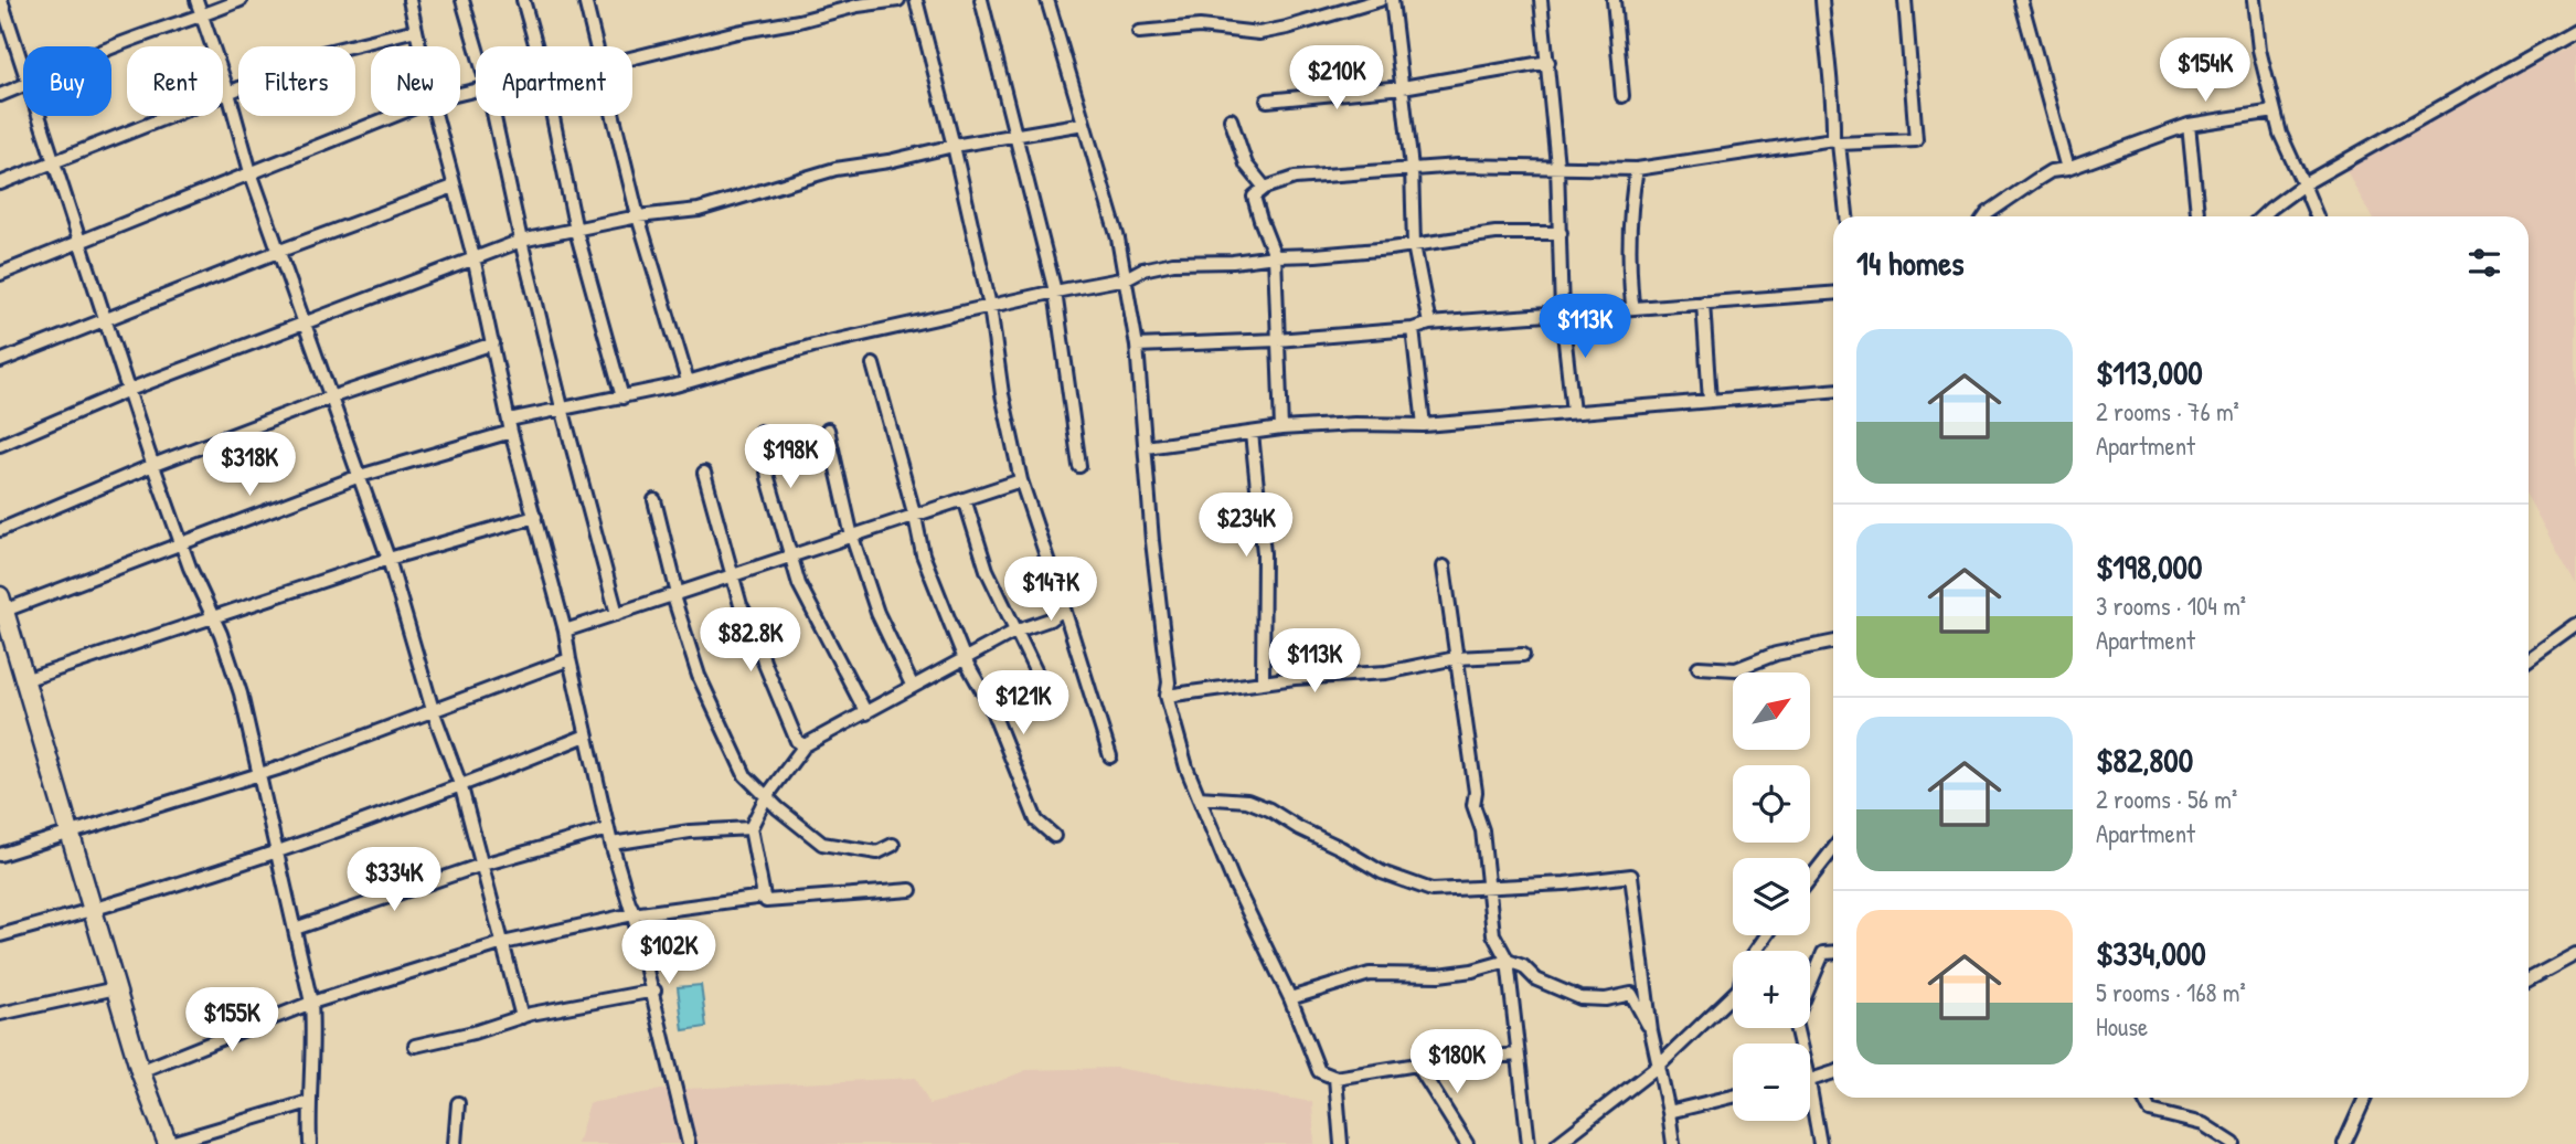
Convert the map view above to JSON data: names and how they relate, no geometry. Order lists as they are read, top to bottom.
{
  "north": "top right",
  "page": {
    "price": [
      "$154K",
      "$210K",
      "$113K",
      "$198K",
      "$318K",
      "$234K",
      "$147K",
      "$82.8K",
      "$113K",
      "$121K",
      "$334K",
      "$102K",
      "$155K",
      "$180K"
    ],
    "chip": [
      "Buy",
      "Rent",
      "Filters",
      "New",
      "Apartment"
    ],
    "heading": "14 homes",
    "list": [
      {
        "name": "$113,000",
        "note": "2 rooms · 76 m² · Apartment"
      },
      {
        "name": "$198,000",
        "note": "3 rooms · 104 m² · Apartment"
      },
      {
        "name": "$82,800",
        "note": "2 rooms · 56 m² · Apartment"
      },
      {
        "name": "$334,000",
        "note": "5 rooms · 168 m² · House"
      }
    ],
    "map_buttons": ["+", "−"]
  }
}
